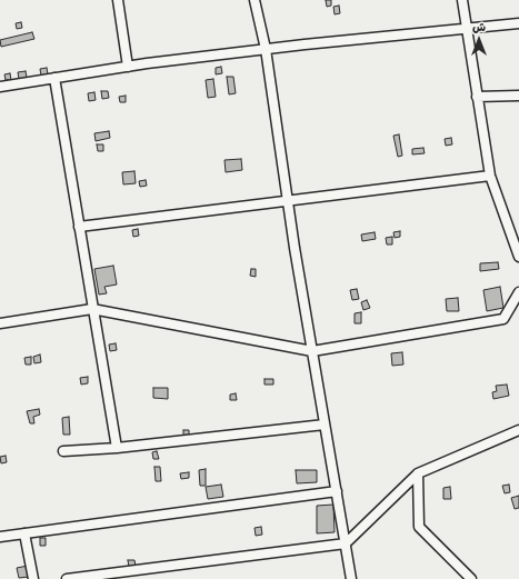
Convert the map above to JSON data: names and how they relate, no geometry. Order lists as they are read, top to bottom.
{
  "north": "top"
}
